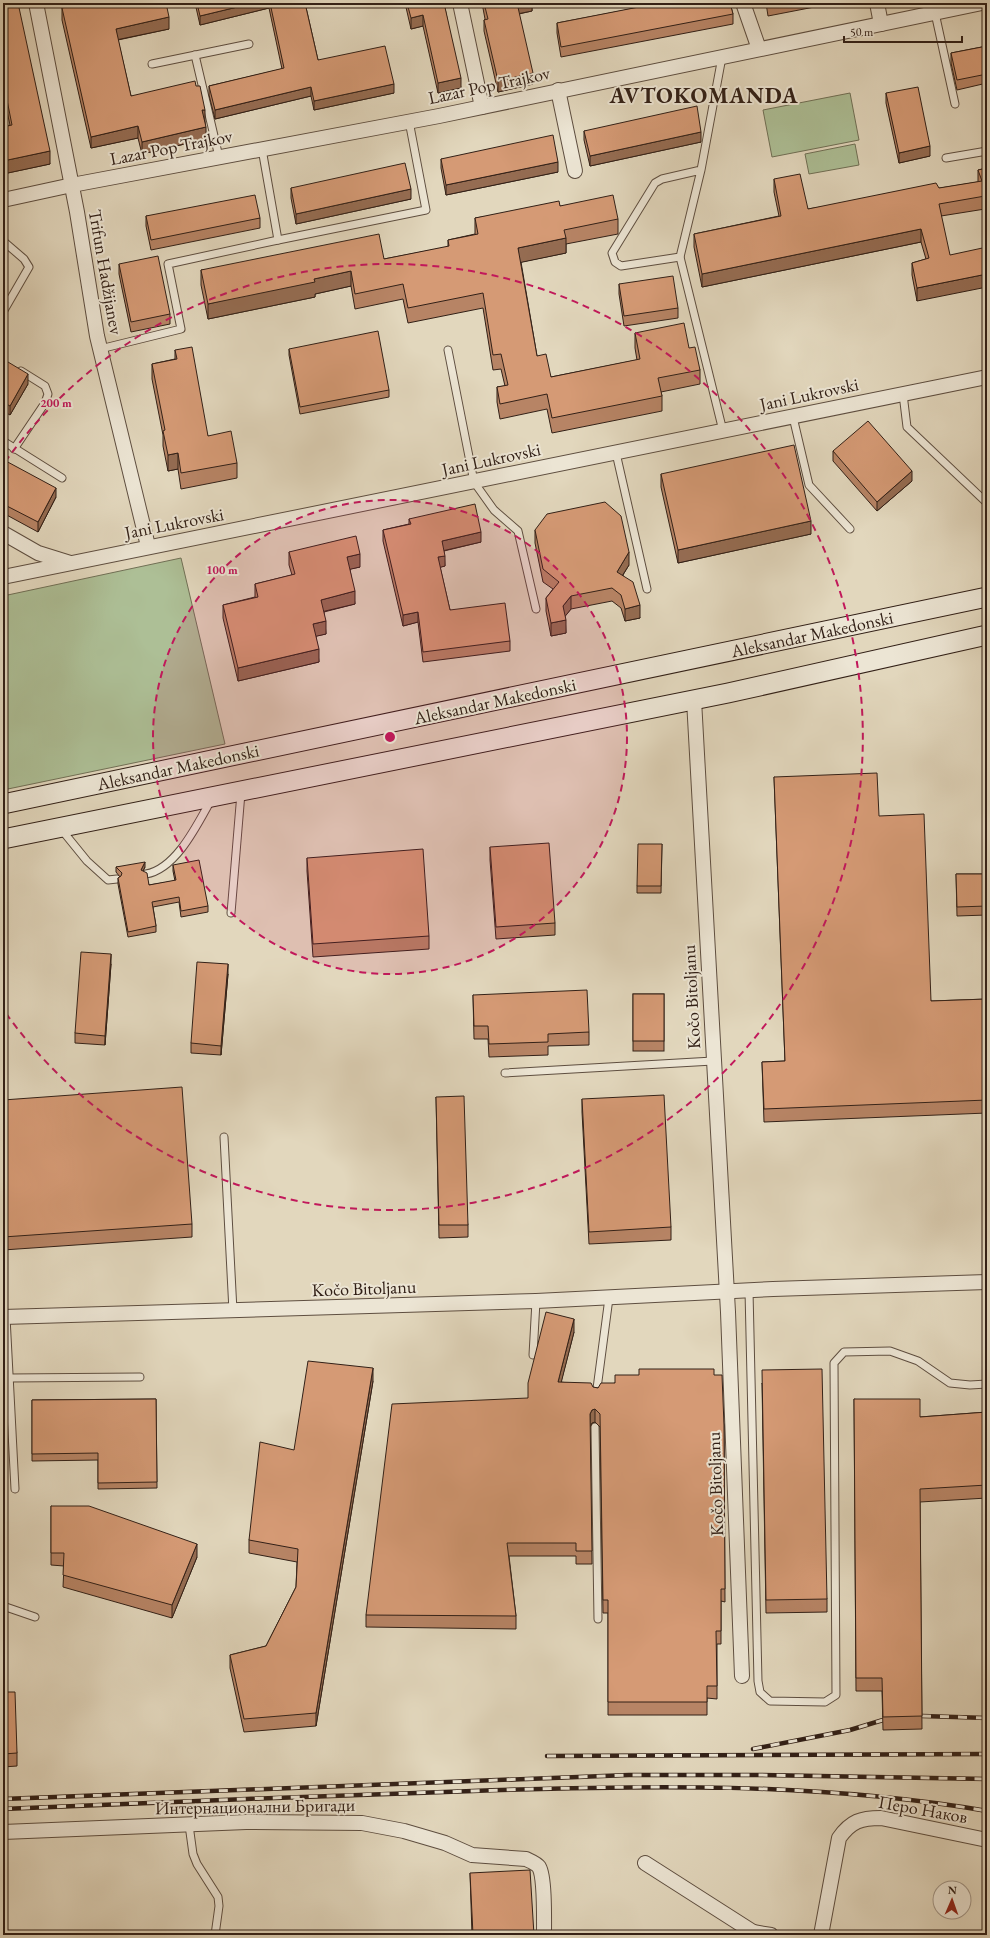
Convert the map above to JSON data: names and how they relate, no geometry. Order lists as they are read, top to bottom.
{
  "streets": {
    "street": [
      "Lazar Pop Trajkov",
      "Trifun Hadžijanev",
      "Jani Lukrovski",
      "Aleksandar Makedonski",
      "Kočo Bitoljanu",
      "Интернационални Бригади",
      "Перо Наков"
    ]
  },
  "crossings": [
    ["Lazar Pop Trajkov", "Trifun Hadžijanev"],
    ["Trifun Hadžijanev", "Jani Lukrovski"],
    ["Aleksandar Makedonski", "Kočo Bitoljanu"]
  ],
  "districts": ["AVTOKOMANDA"],
  "scale_bar": "50 m",
  "north": "top",
  "rings": ["200 m", "100 m"]
}
